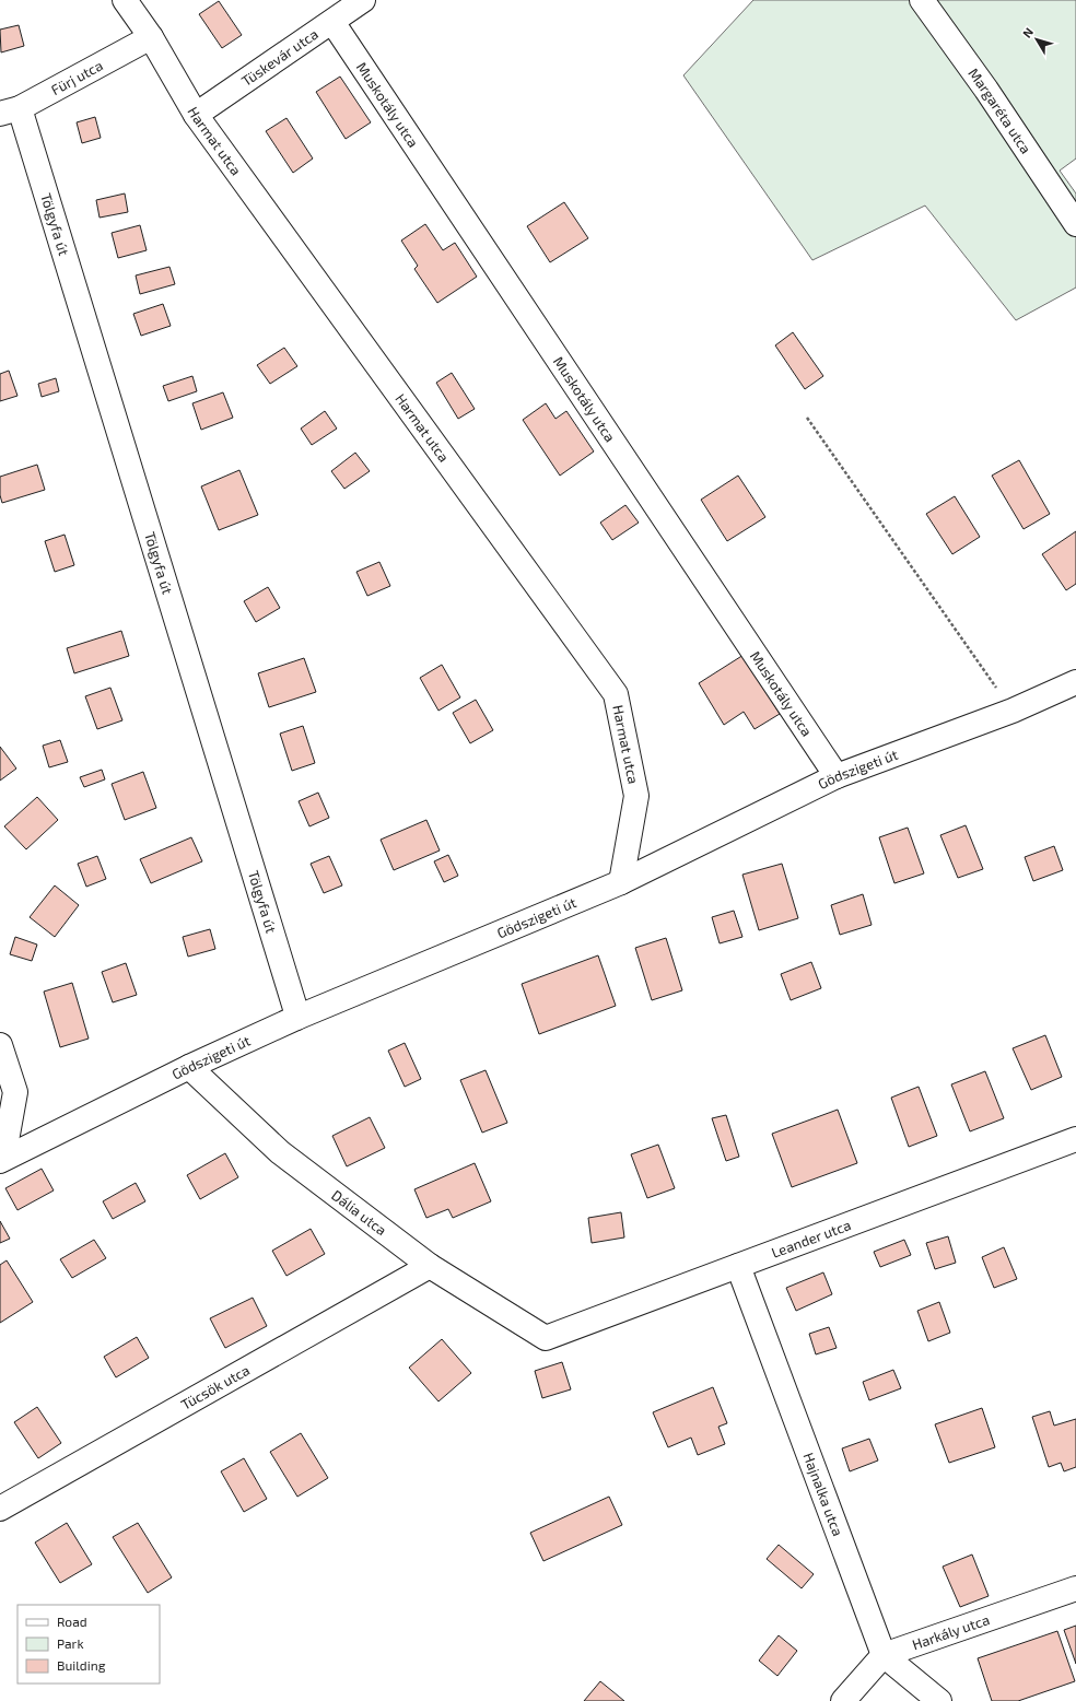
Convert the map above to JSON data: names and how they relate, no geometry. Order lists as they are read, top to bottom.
{
  "streets": {
    "street": [
      "Tüskevár utca",
      "Fürj utca",
      "Muskotály utca",
      "Margaréta utca",
      "Harmat utca",
      "Tölgyfa út",
      "Gödszigeti út",
      "Dália utca",
      "Leander utca",
      "Tücsök utca",
      "Hajnalka utca",
      "Harkály utca"
    ]
  },
  "crossings": [
    ["Tüskevár utca", "Muskotály utca"],
    ["Tüskevár utca", "Harmat utca"],
    ["Fürj utca", "Harmat utca"],
    ["Fürj utca", "Tölgyfa út"],
    ["Muskotály utca", "Gödszigeti út"],
    ["Harmat utca", "Gödszigeti út"],
    ["Tölgyfa út", "Gödszigeti út"],
    ["Gödszigeti út", "Dália utca"],
    ["Dália utca", "Leander utca"],
    ["Dália utca", "Tücsök utca"],
    ["Leander utca", "Hajnalka utca"],
    ["Hajnalka utca", "Harkály utca"]
  ],
  "legend": ["Road", "Park", "Building"],
  "north": "top left"
}
